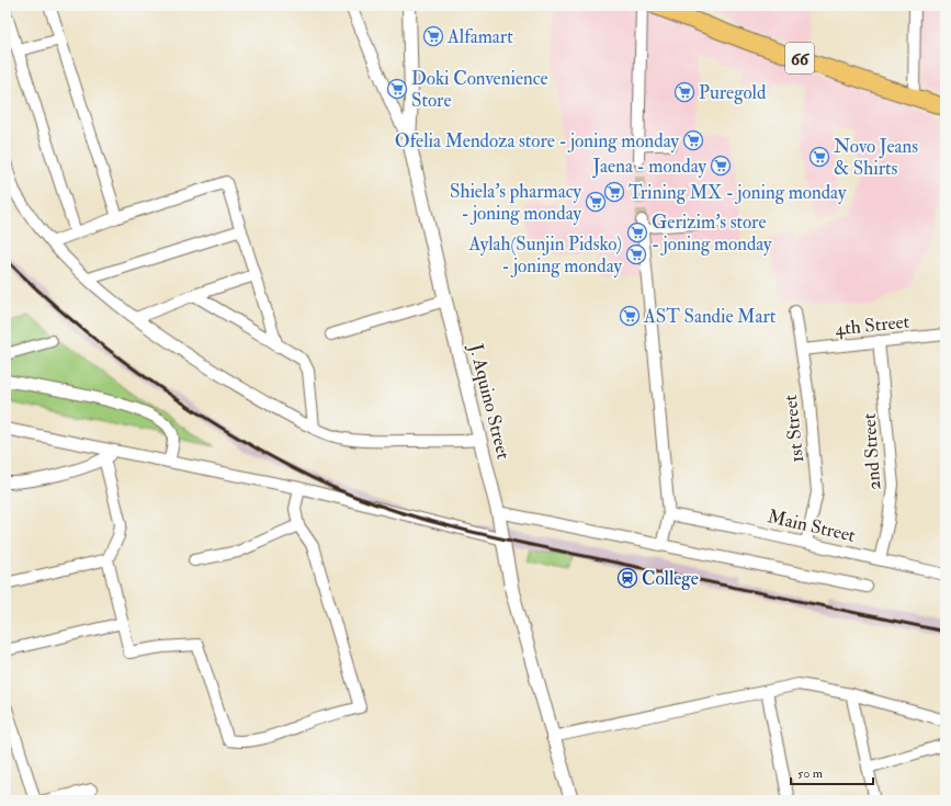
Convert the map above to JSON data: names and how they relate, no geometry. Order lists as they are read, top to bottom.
{
  "streets": {
    "main road": ["66"],
    "street": [
      "4th Street",
      "J. Aquino Street",
      "1st Street",
      "2nd Street",
      "Main Street"
    ]
  },
  "crossings": [
    ["4th Street", "1st Street"],
    ["4th Street", "2nd Street"],
    ["1st Street", "Main Street"],
    ["2nd Street", "Main Street"]
  ],
  "places": {
    "supermarket": [
      "Alfamart",
      "Doki Convenience Store",
      "Puregold",
      "Ofelia Mendoza store - joning monday",
      "Novo Jeans & Shirts",
      "Jaena - monday",
      "Trining MX - joning monday",
      "Shiela's pharmacy - joning monday",
      "Gerizim's store - joning monday",
      "Aylah(Sunjin Pidsko) - joning monday",
      "AST Sandie Mart"
    ],
    "station": ["College"]
  },
  "scale_bar": "50 m"
}
